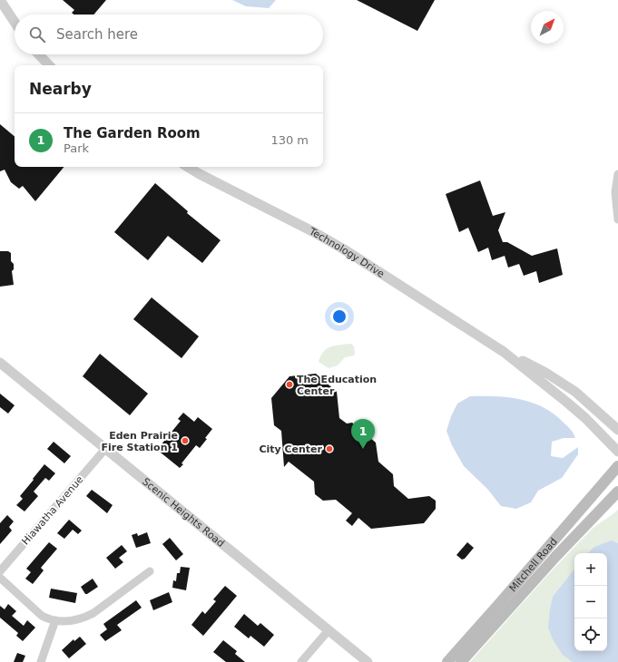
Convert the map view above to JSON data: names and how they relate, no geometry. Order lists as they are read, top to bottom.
{
  "streets": {
    "main road": ["Mitchell Road"],
    "street": ["Technology Drive", "Hiawatha Avenue", "Scenic Heights Road"]
  },
  "crossings": [
    ["Hiawatha Avenue", "Scenic Heights Road"]
  ],
  "places": ["The Education Center", "Eden Prairie Fire Station 1", "City Center"],
  "north": "top right",
  "page": {
    "search": "Search here",
    "heading": "Nearby",
    "list": [
      {
        "mark": "1",
        "name": "The Garden Room",
        "note": "Park",
        "value": "130 m"
      }
    ],
    "pins": "1",
    "map_buttons": ["+", "−"]
  }
}
